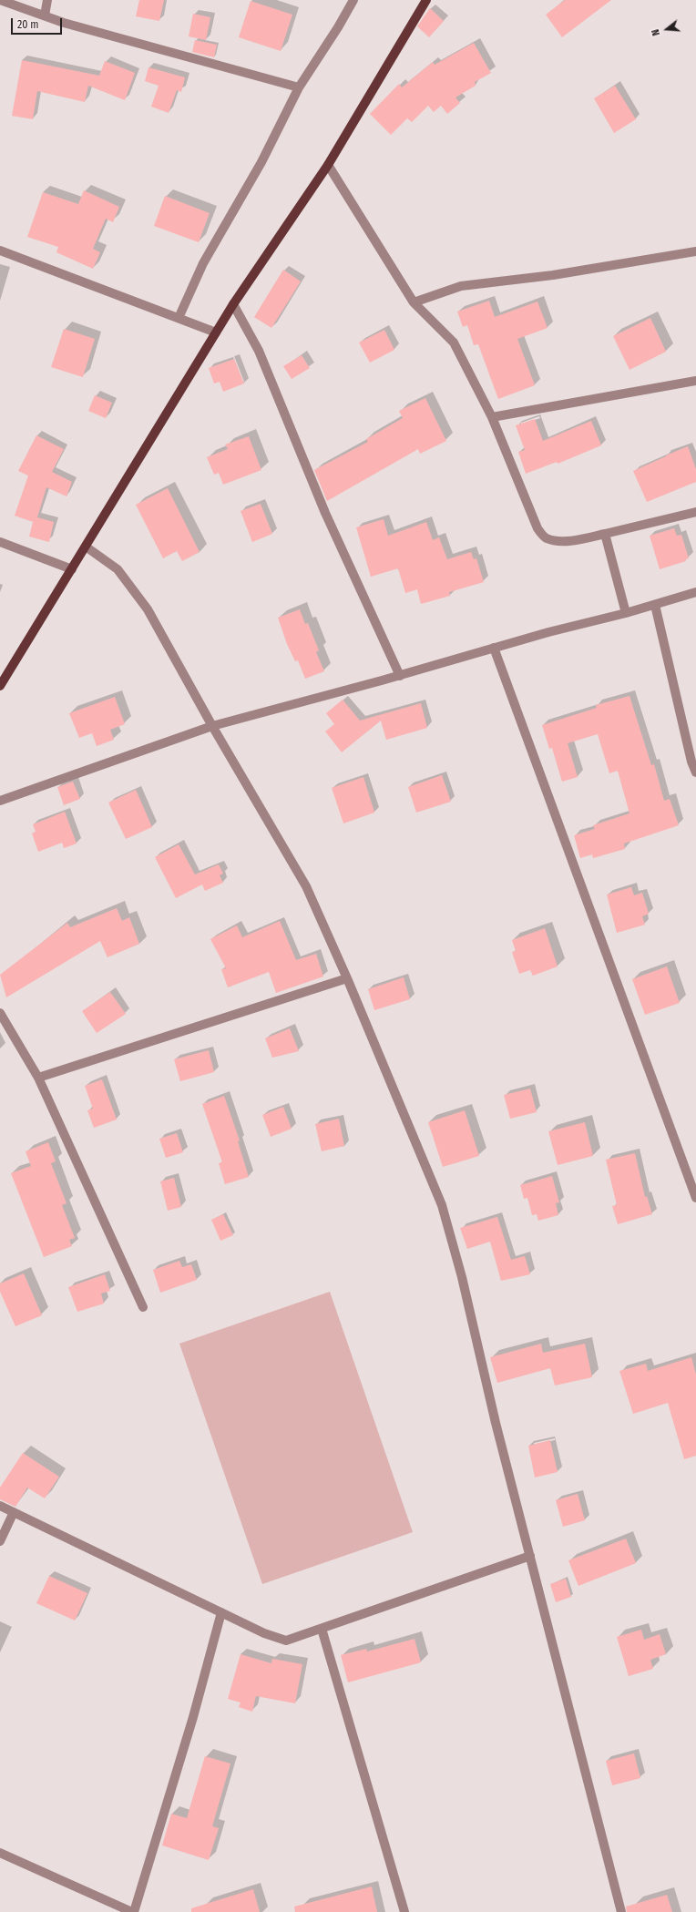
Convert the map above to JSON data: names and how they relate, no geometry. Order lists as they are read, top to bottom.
{
  "scale_bar": "20 m",
  "north": "left"
}
